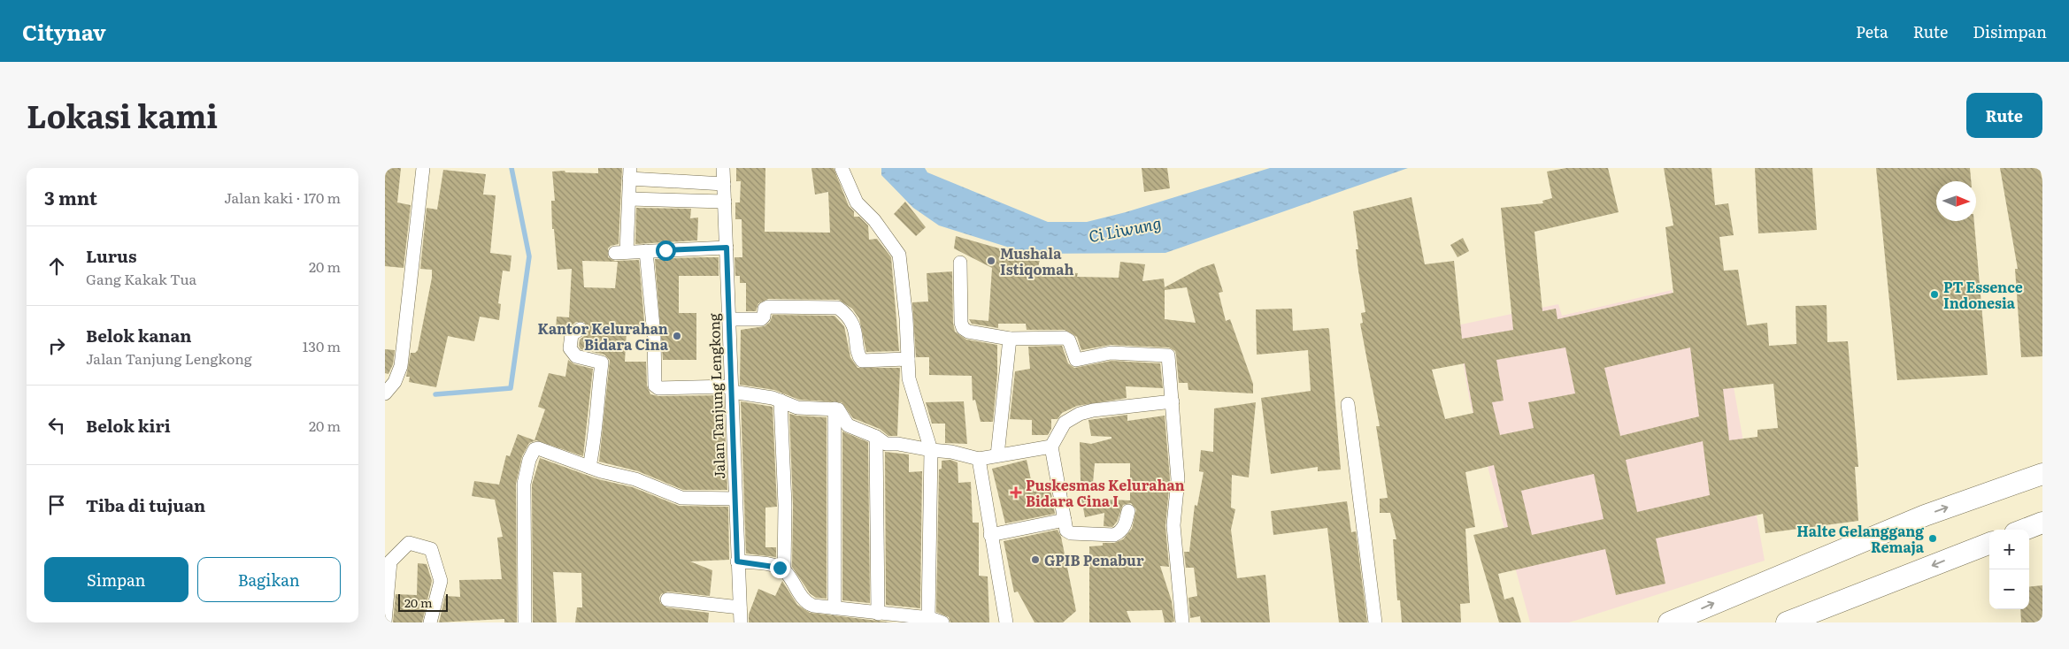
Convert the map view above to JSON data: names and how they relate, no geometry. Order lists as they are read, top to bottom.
{
  "streets": {
    "street": ["Jalan Tanjung Lengkong"]
  },
  "water": ["Ci Liwung"],
  "places": {
    "other": [
      "Mushala Istiqomah",
      "PT Essence Indonesia",
      "Kantor Kelurahan Bidara Cina",
      "Halte Gelanggang Remaja",
      "GPIB Penabur"
    ],
    "health": ["Puskesmas Kelurahan Bidara Cina I"]
  },
  "scale_bar": "20 m",
  "north": "right",
  "page": {
    "header": "Citynav",
    "nav": ["Peta", "Rute", "Disimpan"],
    "title": "Lokasi kami",
    "buttons": [
      "Rute",
      ["Simpan", "Bagikan"]
    ],
    "heading": ["3 mnt", "Jalan kaki · 170 m"],
    "list": [
      ["Lurus", "Gang Kakak Tua", "20 m"],
      ["Belok kanan", "Jalan Tanjung Lengkong", "130 m"],
      ["Belok kiri", "20 m"],
      "Tiba di tujuan"
    ],
    "map_buttons": ["+", "−"],
    "scale": "20 m"
  }
}
